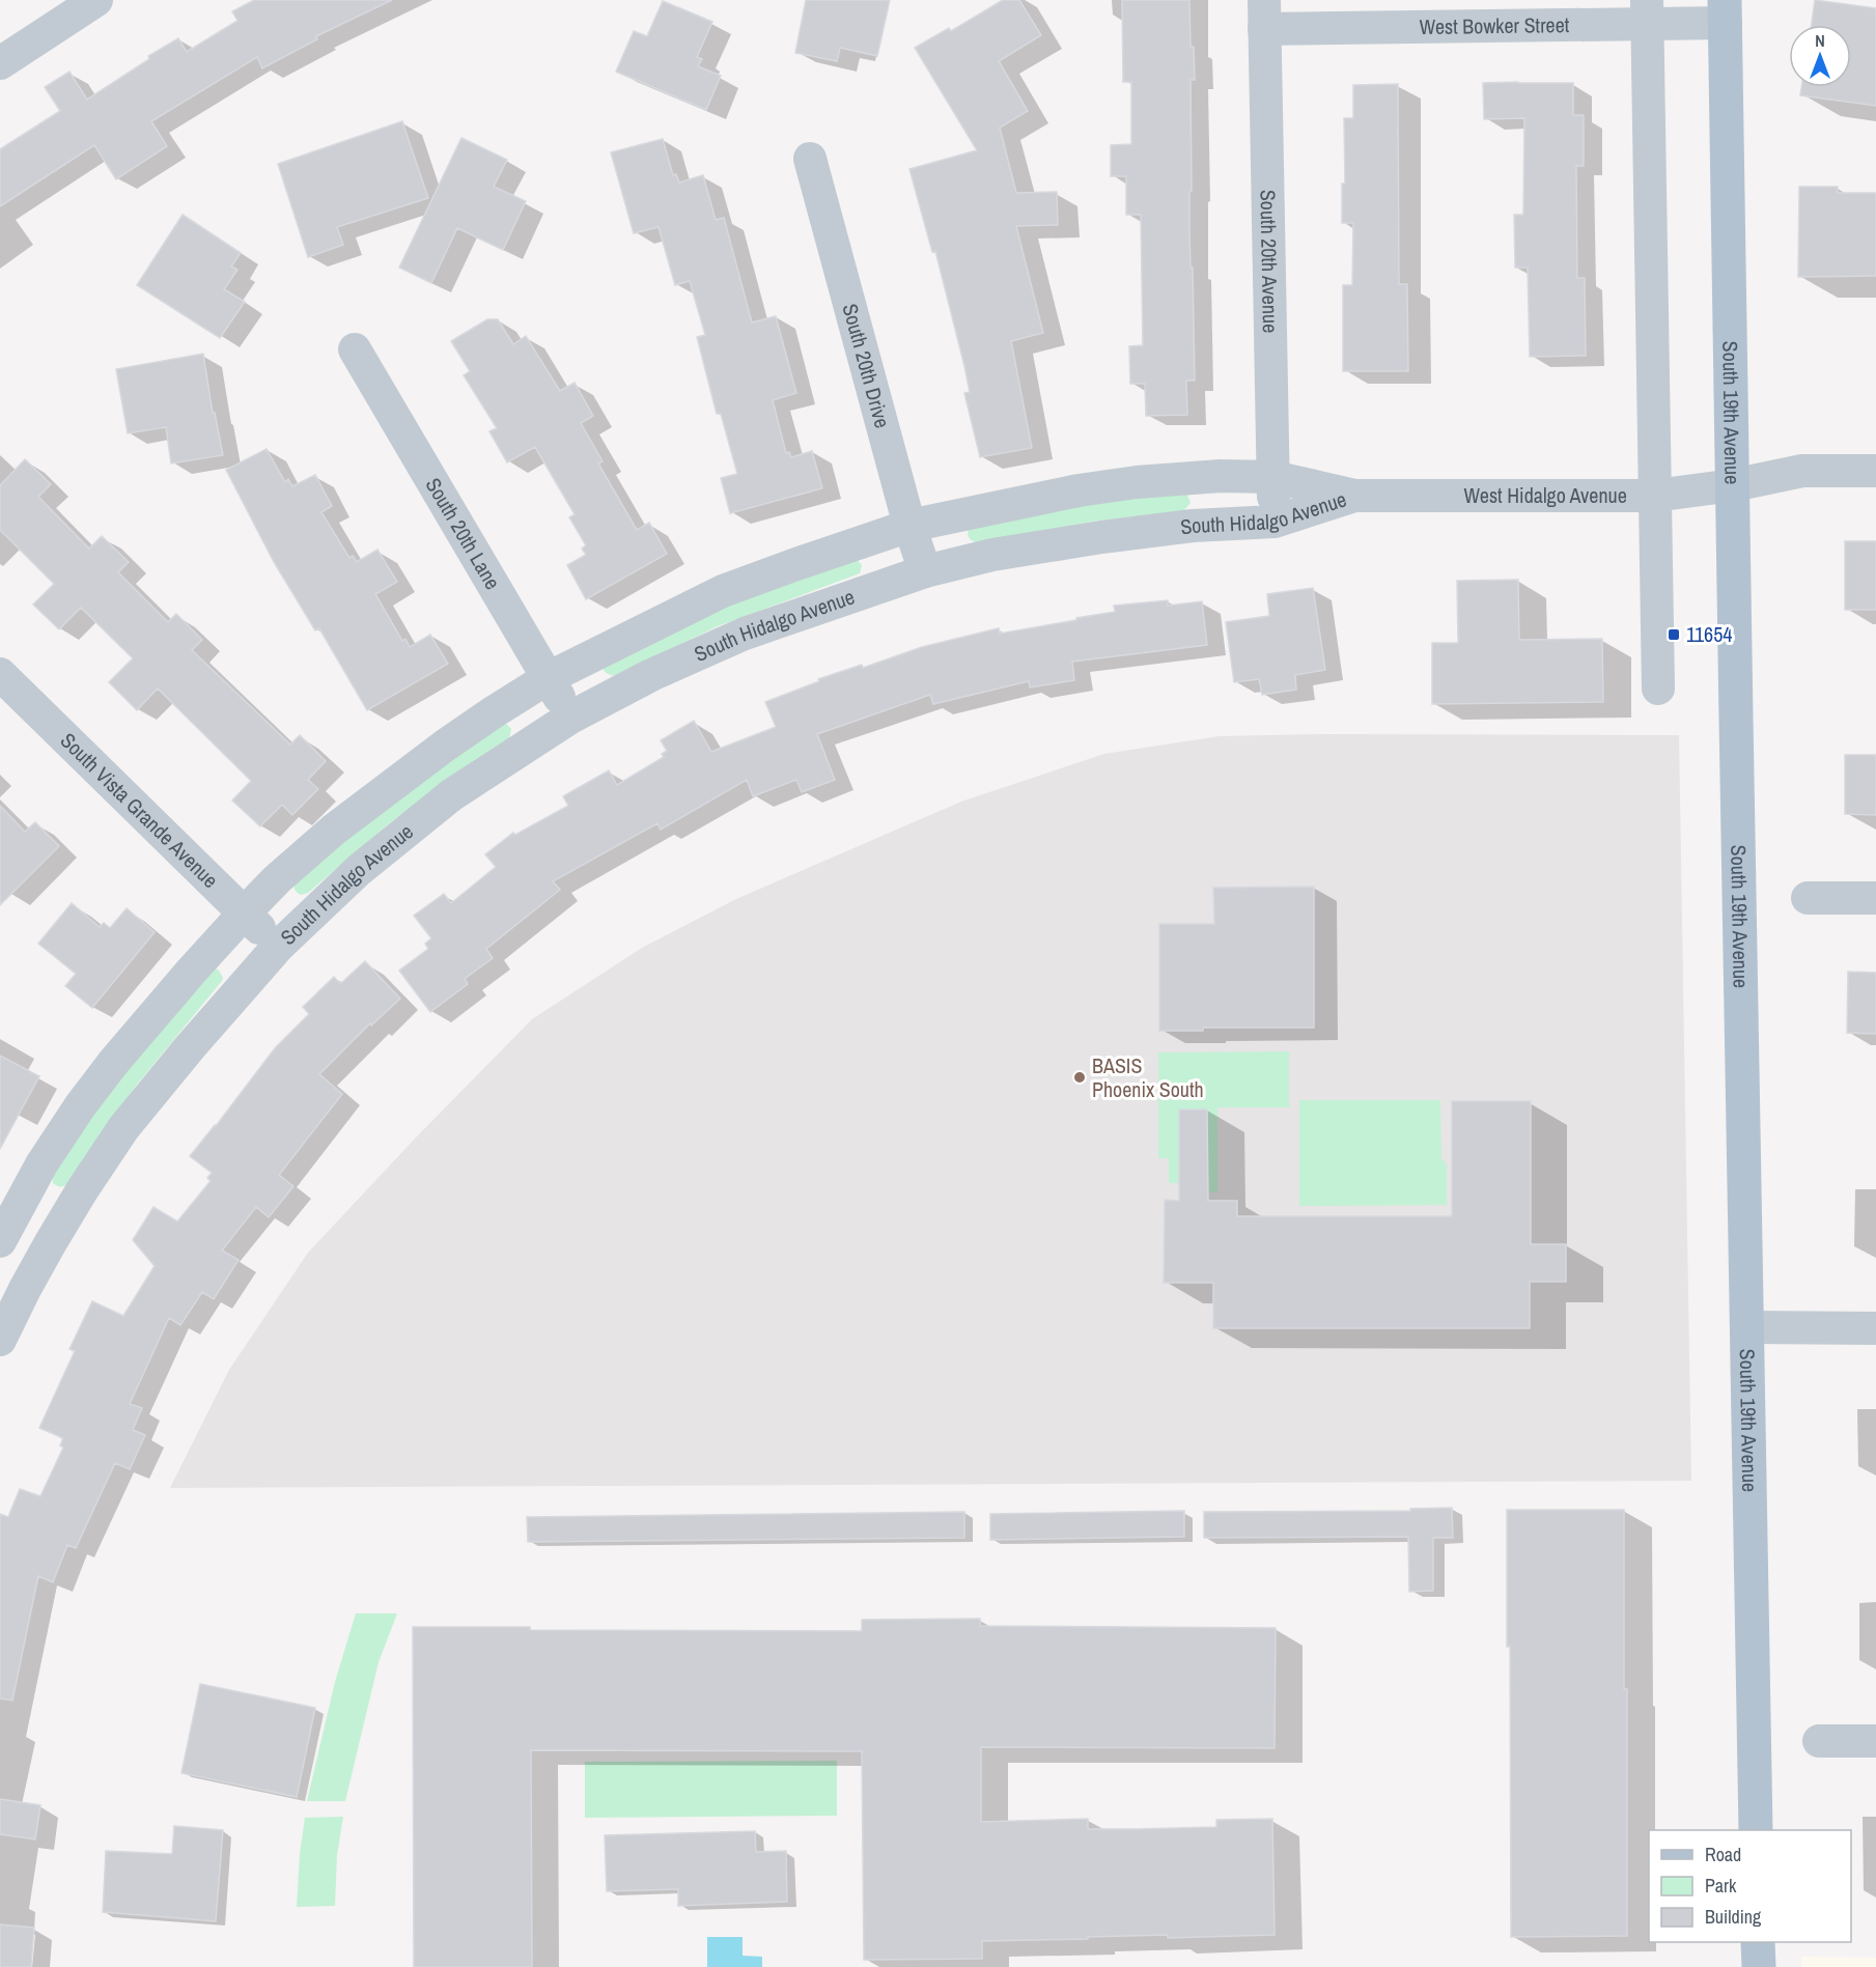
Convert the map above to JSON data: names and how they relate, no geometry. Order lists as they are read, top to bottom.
{
  "streets": {
    "main road": ["South 19th Avenue"],
    "street": [
      "West Bowker Street",
      "South 20th Avenue",
      "South 20th Drive",
      "West Hidalgo Avenue",
      "South Hidalgo Avenue",
      "South 20th Lane",
      "South Vista Grande Avenue"
    ]
  },
  "crossings": [
    ["West Bowker Street", "South 20th Avenue"],
    ["West Bowker Street", "South 19th Avenue"],
    ["South 20th Avenue", "South Hidalgo Avenue"],
    ["South 20th Drive", "South Hidalgo Avenue"],
    ["South 19th Avenue", "West Hidalgo Avenue"],
    ["West Hidalgo Avenue", "South Hidalgo Avenue"],
    ["South Hidalgo Avenue", "South 20th Lane"],
    ["South Hidalgo Avenue", "South Vista Grande Avenue"]
  ],
  "places": {
    "transit": ["11654"],
    "other": ["BASIS Phoenix South"]
  },
  "legend": ["Road", "Park", "Building"],
  "north": "top"
}
